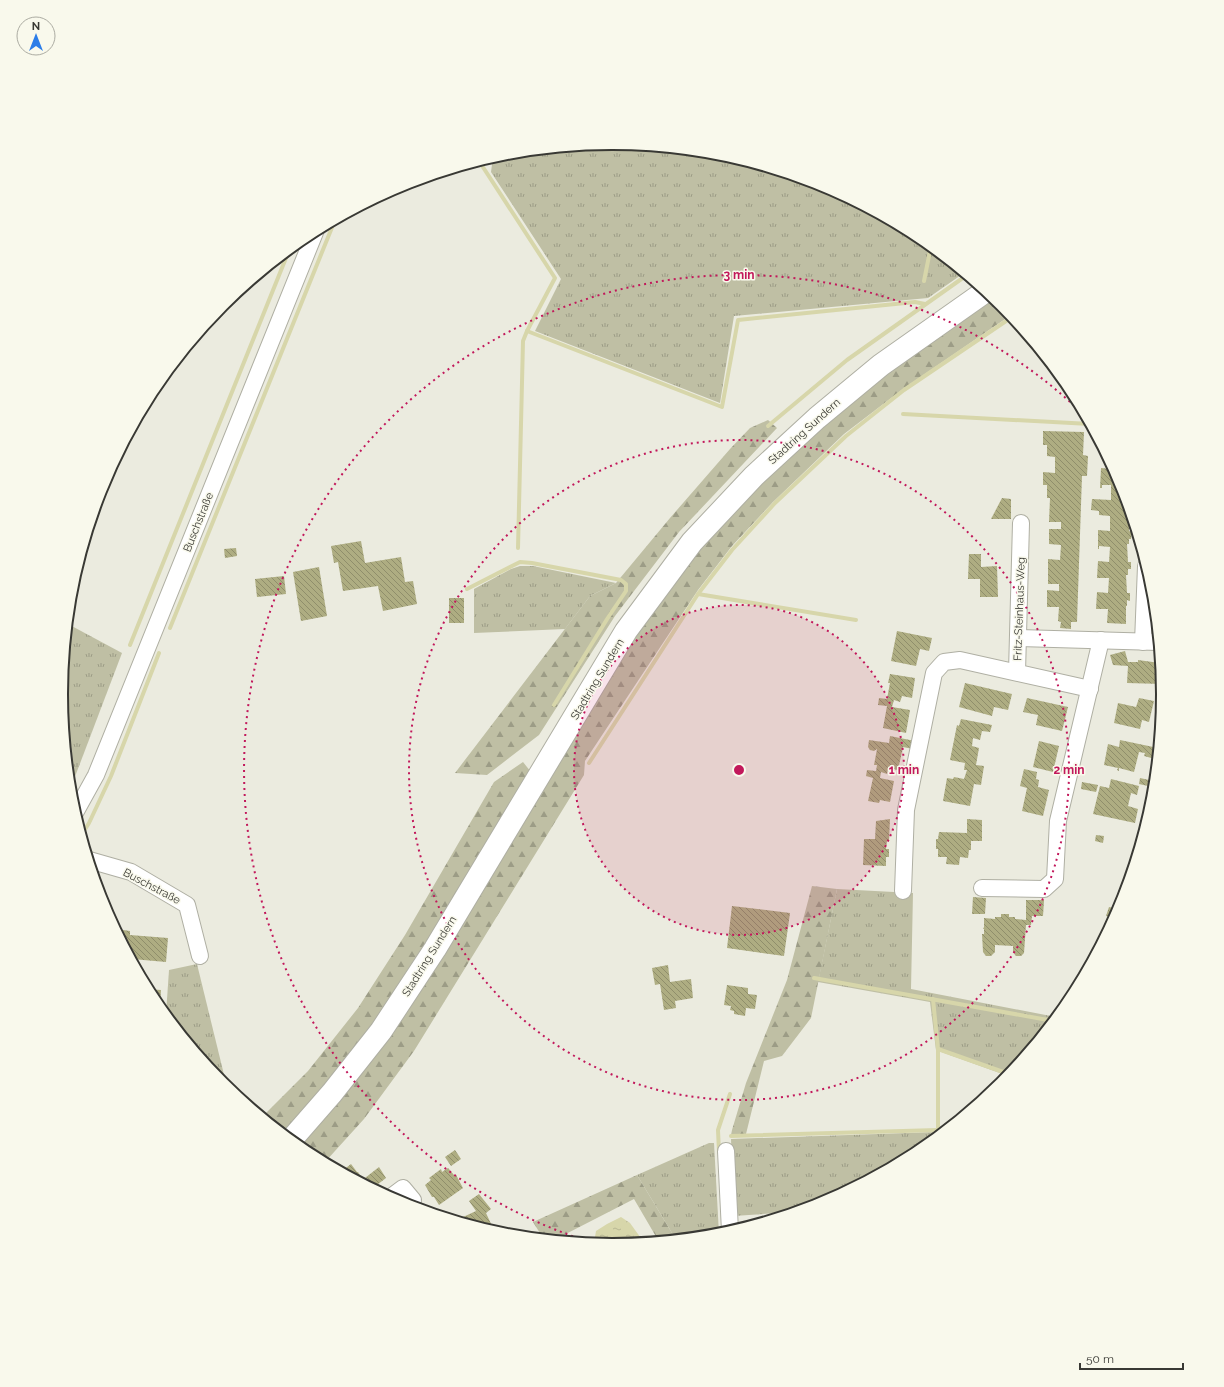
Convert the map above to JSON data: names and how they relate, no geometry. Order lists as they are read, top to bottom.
{
  "streets": {
    "main road": ["Stadtring Sundern"],
    "street": ["Buschstraße", "Fritz-Steinhaus-Weg"]
  },
  "scale_bar": "50 m",
  "north": "top",
  "rings": ["3 min", "1 min", "2 min"]
}
